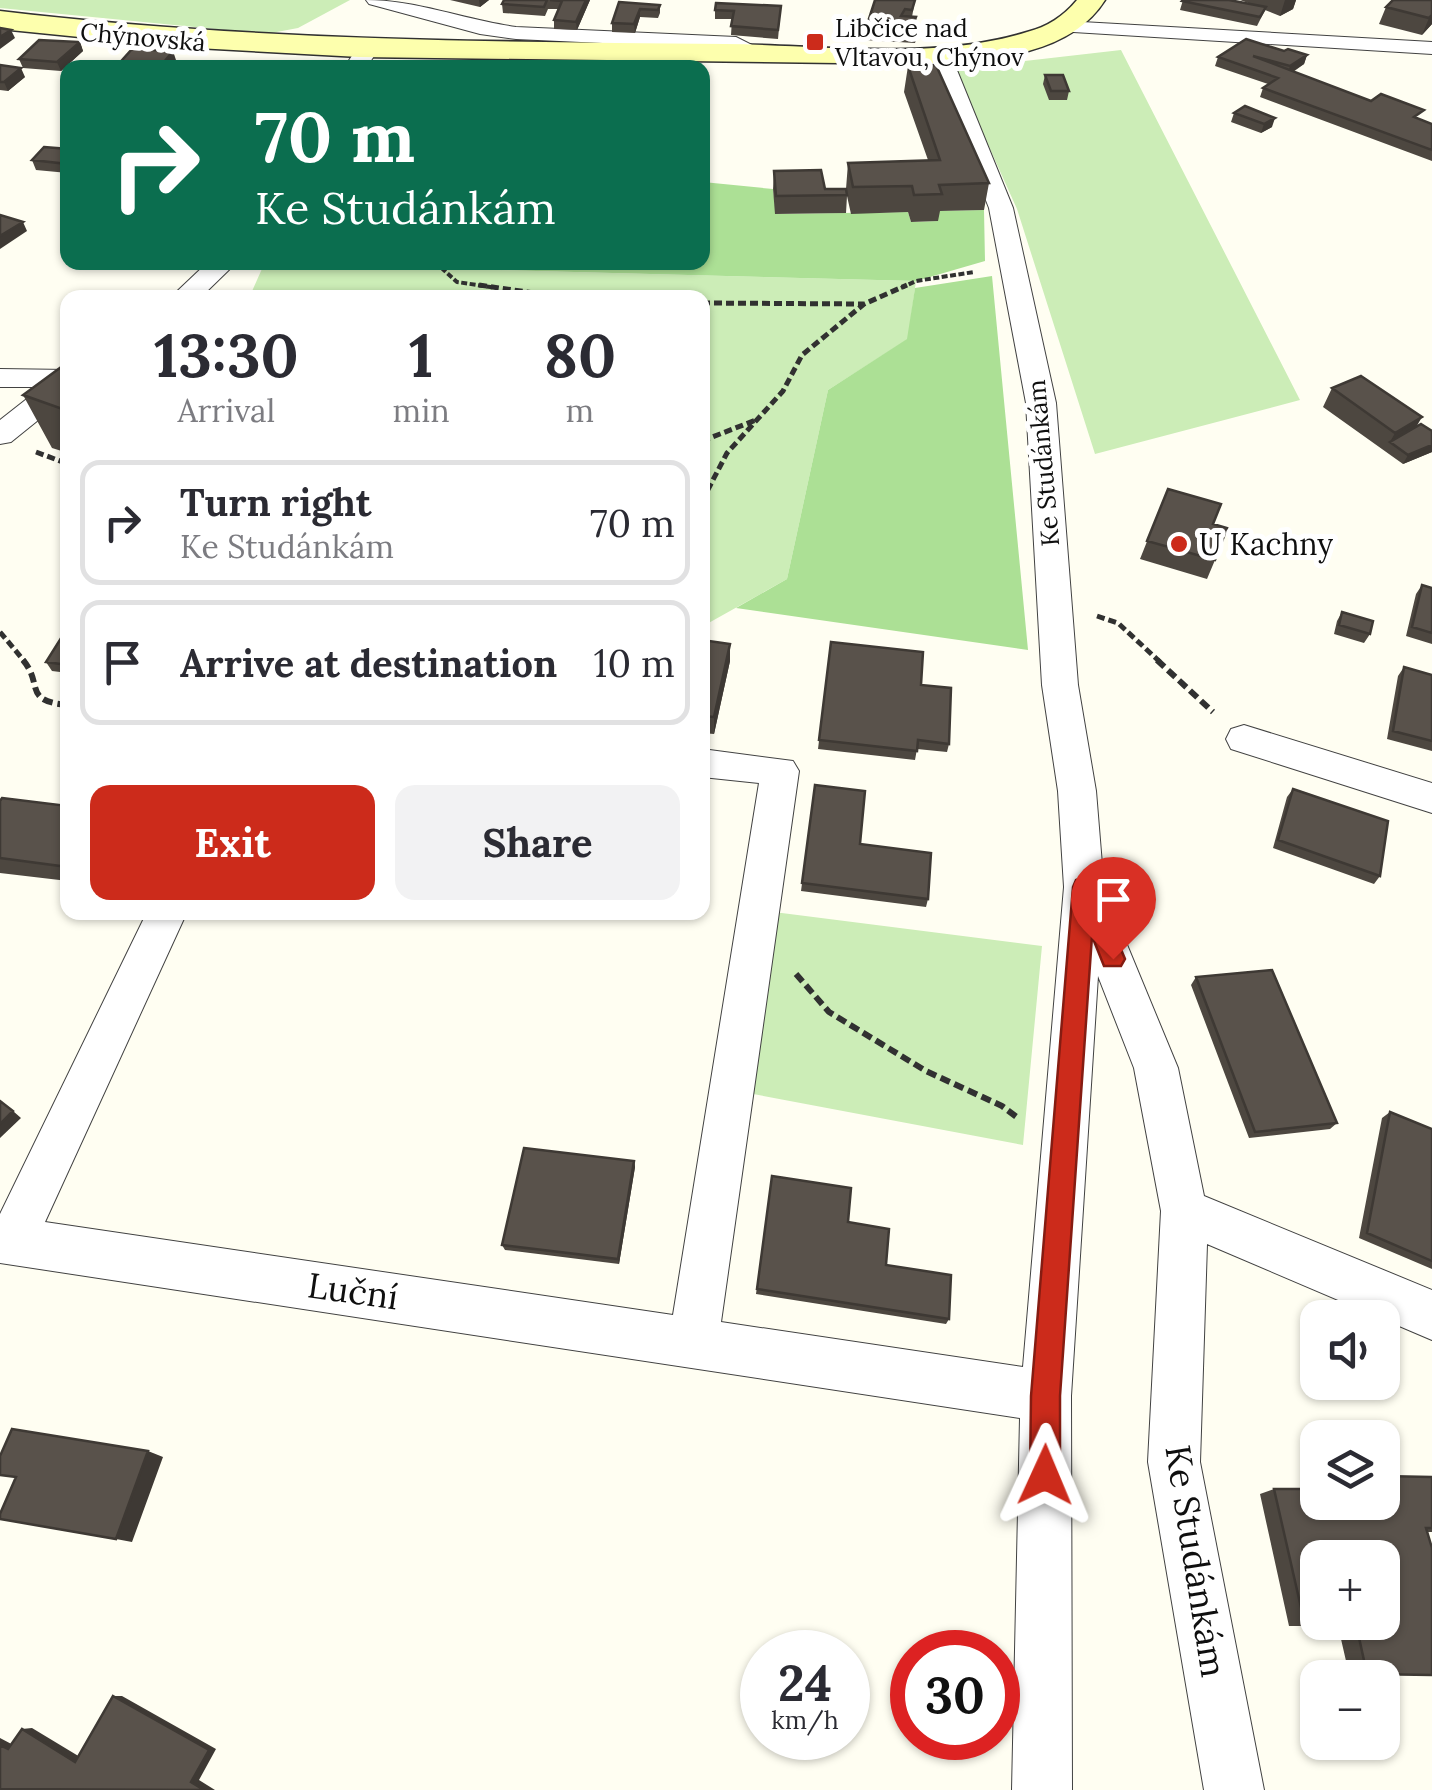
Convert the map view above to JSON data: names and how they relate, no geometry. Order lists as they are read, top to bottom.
{
  "streets": {
    "street": ["Chýnovská", "Ke Studánkám", "Luční"]
  },
  "crossings": [
    ["Chýnovská", "Ke Studánkám"],
    ["Ke Studánkám", "Luční"]
  ],
  "places": {
    "transit": ["Libčice nad Vltavou, Chýnov"],
    "other": ["U Kachny"]
  },
  "page": {
    "turn": ["70 m", "Ke Studánkám"],
    "eta": [
      "13:30",
      "Arrival",
      "1",
      "min",
      "80",
      "m"
    ],
    "list": [
      {
        "name": "Turn right",
        "note": "Ke Studánkám",
        "value": "70 m"
      },
      {
        "name": "Arrive at destination",
        "value": "10 m"
      }
    ],
    "buttons": ["Exit", "Share"],
    "map_buttons": ["+", "−"],
    "speed": "24 km/h",
    "limit": "30"
  }
}
